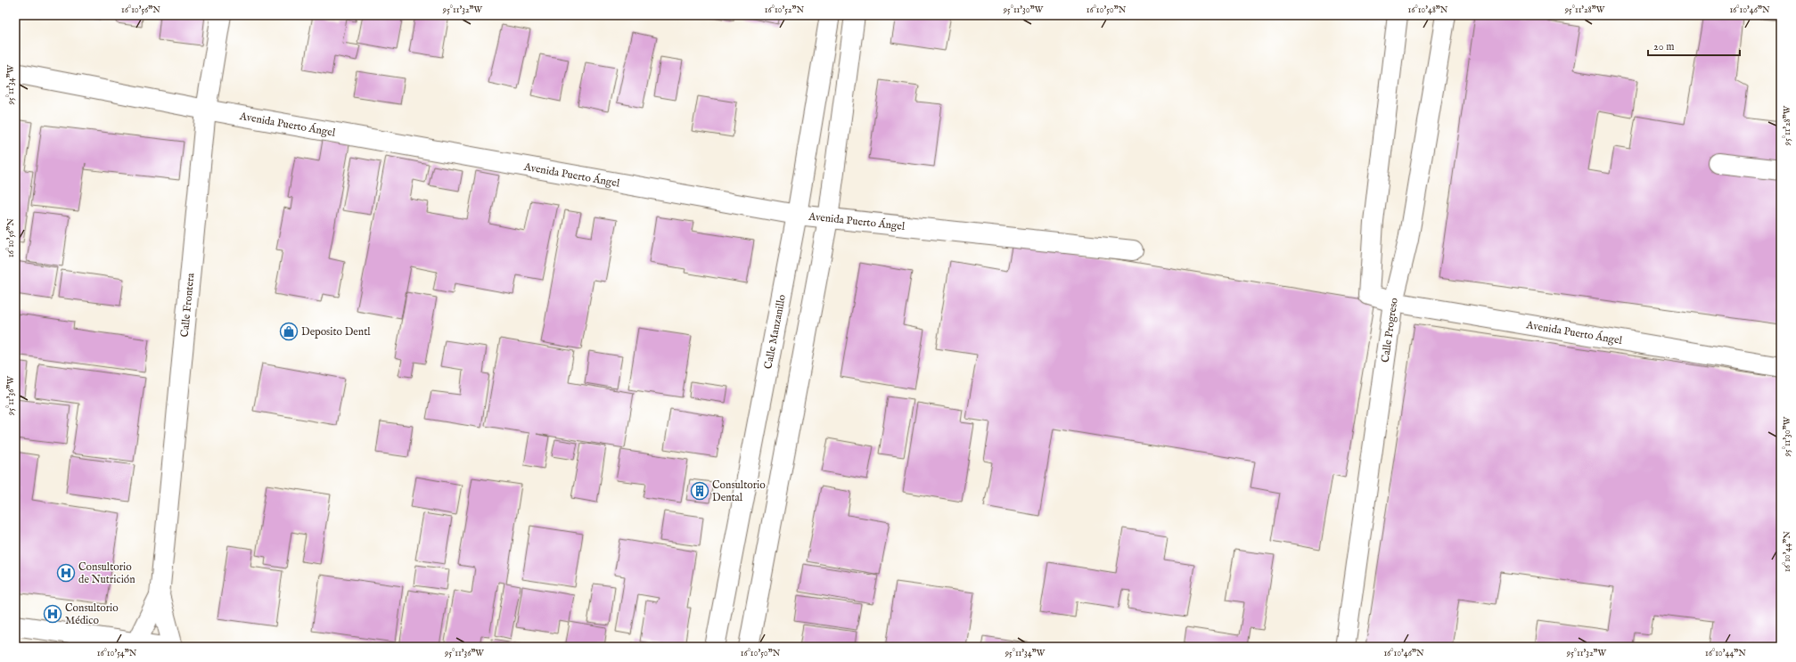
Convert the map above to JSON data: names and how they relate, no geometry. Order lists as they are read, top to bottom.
{
  "streets": {
    "street": [
      "Avenida Puerto Ángel",
      "Calle Frontera",
      "Calle Progreso",
      "Calle Manzanillo"
    ]
  },
  "crossings": [
    ["Avenida Puerto Ángel", "Calle Frontera"],
    ["Avenida Puerto Ángel", "Calle Progreso"],
    ["Avenida Puerto Ángel", "Calle Manzanillo"]
  ],
  "places": {
    "shop": ["Deposito Dentl"],
    "building": ["Consultorio Dental"],
    "hospital": ["Consultorio de Nutrición", "Consultorio Médico"]
  },
  "scale_bar": "20 m",
  "coordinates": [
    "16°10'56\"N",
    "95°11'32\"W",
    "16°10'52\"N",
    "95°11'30\"W",
    "16°10'50\"N",
    "16°10'48\"N",
    "95°11'28\"W",
    "16°10'46\"N",
    "95°11'34\"W",
    "95°11'36\"W",
    "16°10'44\"N",
    "16°10'54\"N"
  ]
}
